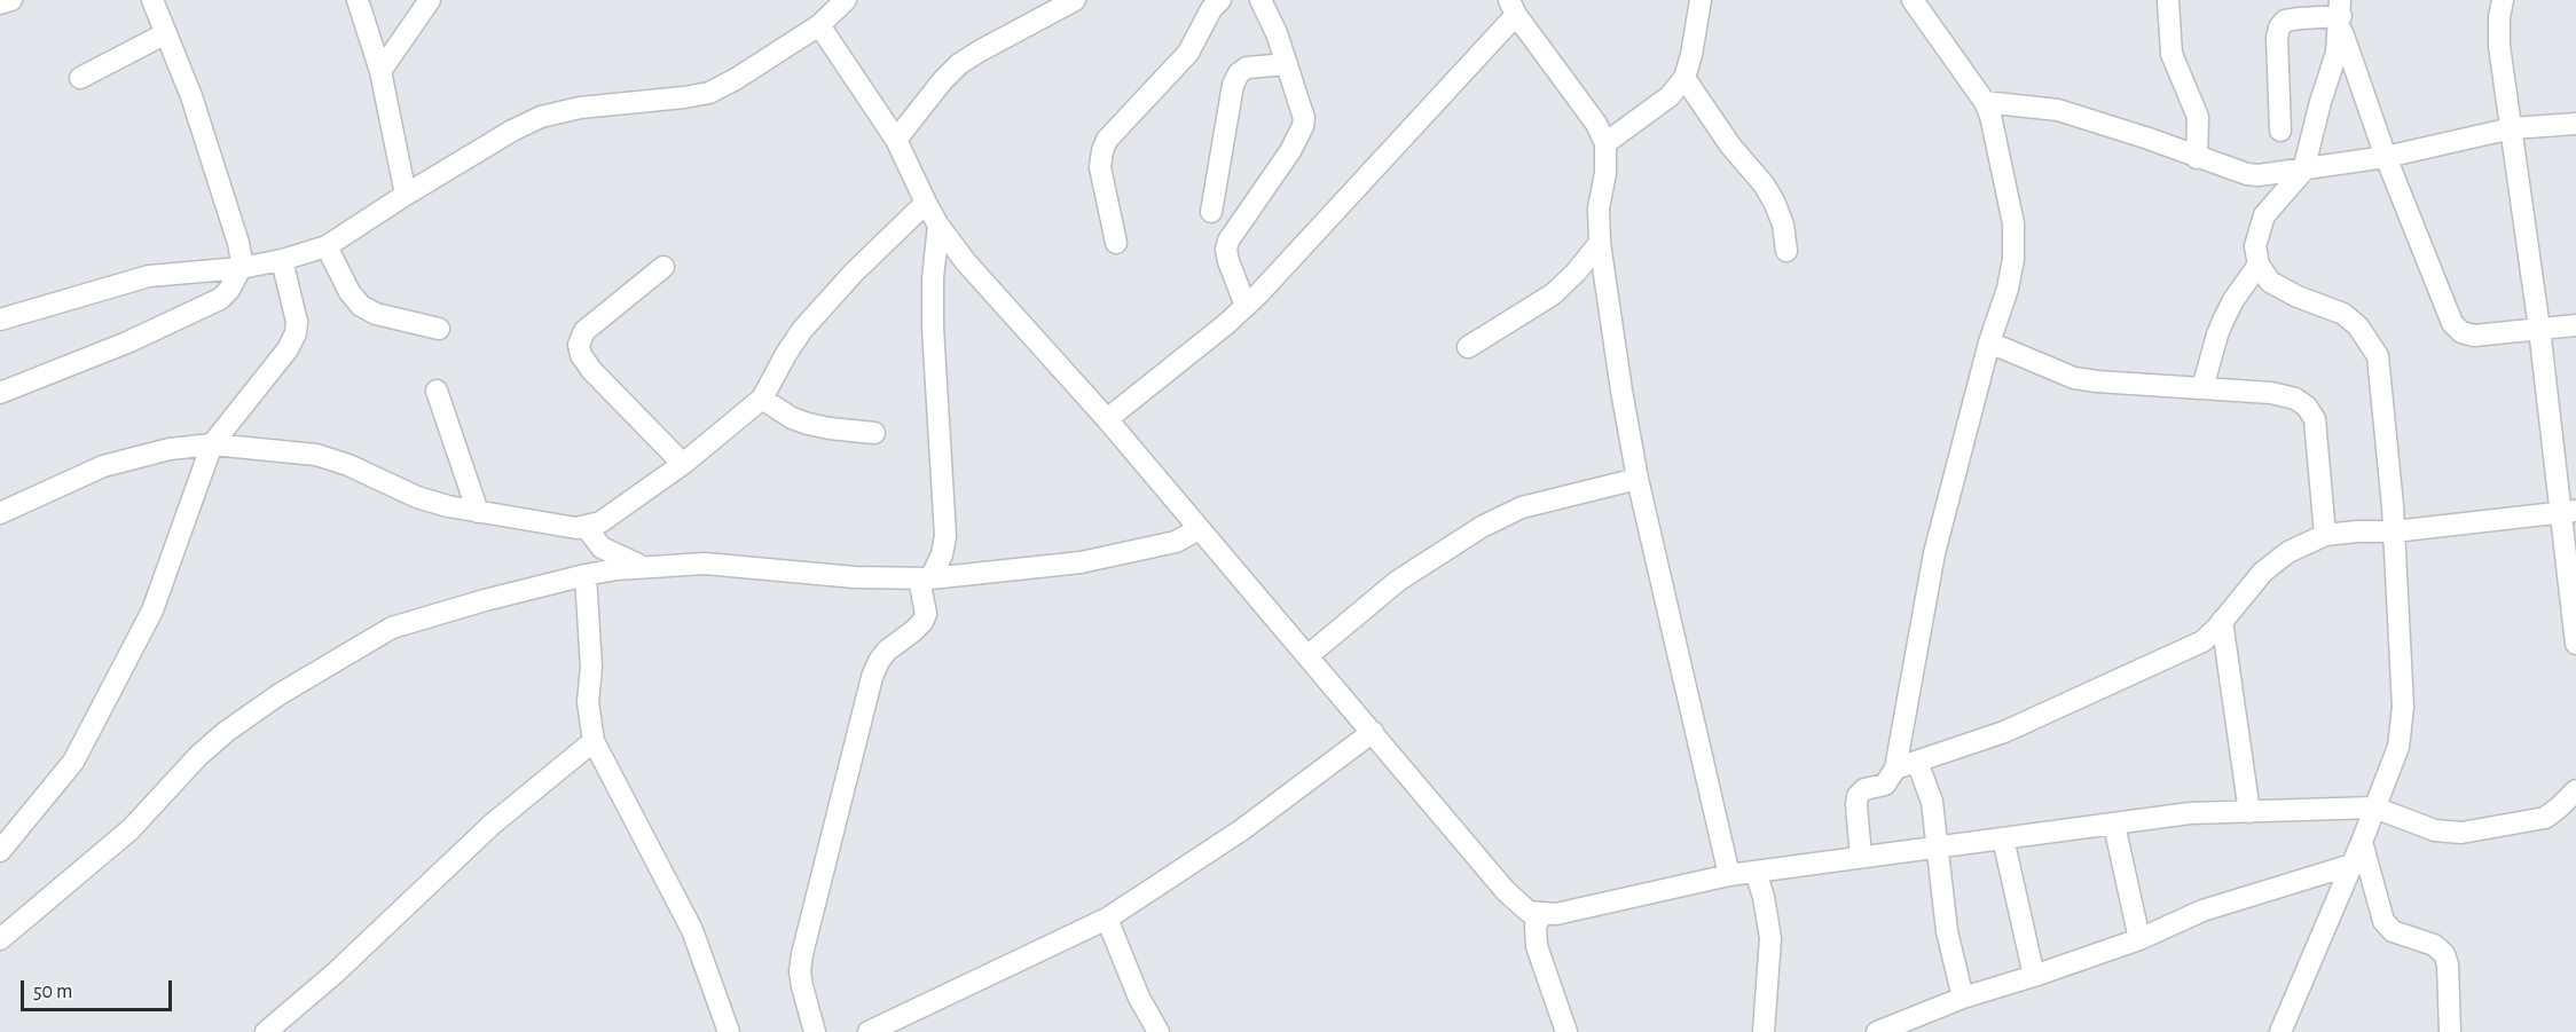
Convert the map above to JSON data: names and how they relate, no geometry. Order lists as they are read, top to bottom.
{
  "scale_bar": "50 m"
}
